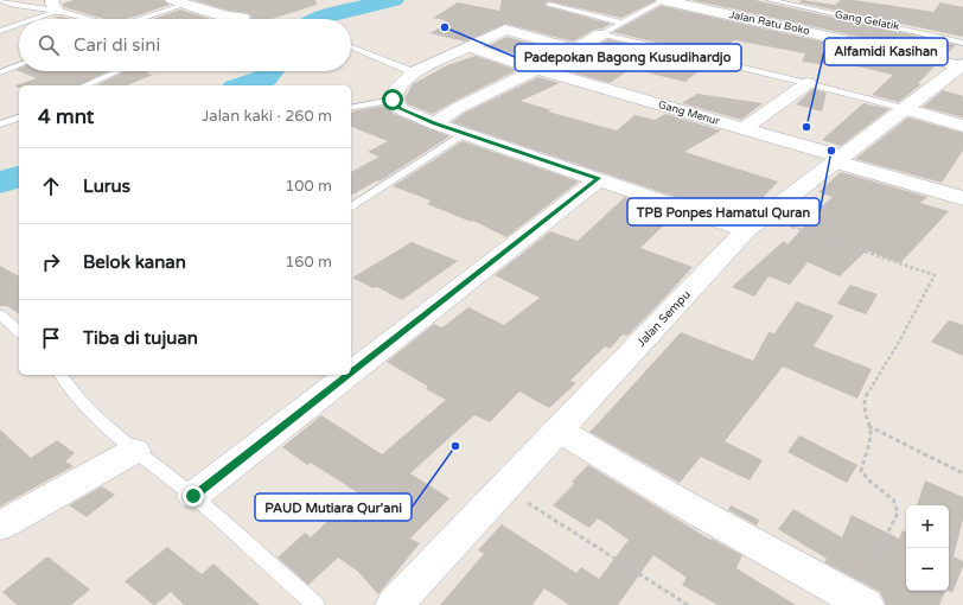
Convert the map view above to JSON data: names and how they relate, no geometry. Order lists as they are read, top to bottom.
{
  "streets": {
    "street": ["Jalan Ratu Boko", "Gang Menur", "Jalan Sempu"],
    "lane": ["Gang Gelatik"]
  },
  "crossings": [
    ["Gang Gelatik", "Jalan Ratu Boko"],
    ["Gang Gelatik", "Jalan Sempu"],
    ["Jalan Ratu Boko", "Jalan Sempu"],
    ["Gang Menur", "Jalan Sempu"]
  ],
  "places": [
    "Padepokan Bagong Kusudihardjo",
    "Alfamidi Kasihan",
    "TPB Ponpes Hamatul Quran",
    "PAUD Mutiara Qur'ani"
  ],
  "page": {
    "search": "Cari di sini",
    "heading": ["4 mnt", "Jalan kaki · 260 m"],
    "list": [
      ["Lurus", "100 m"],
      ["Belok kanan", "160 m"],
      "Tiba di tujuan"
    ],
    "map_buttons": ["+", "−"]
  }
}
